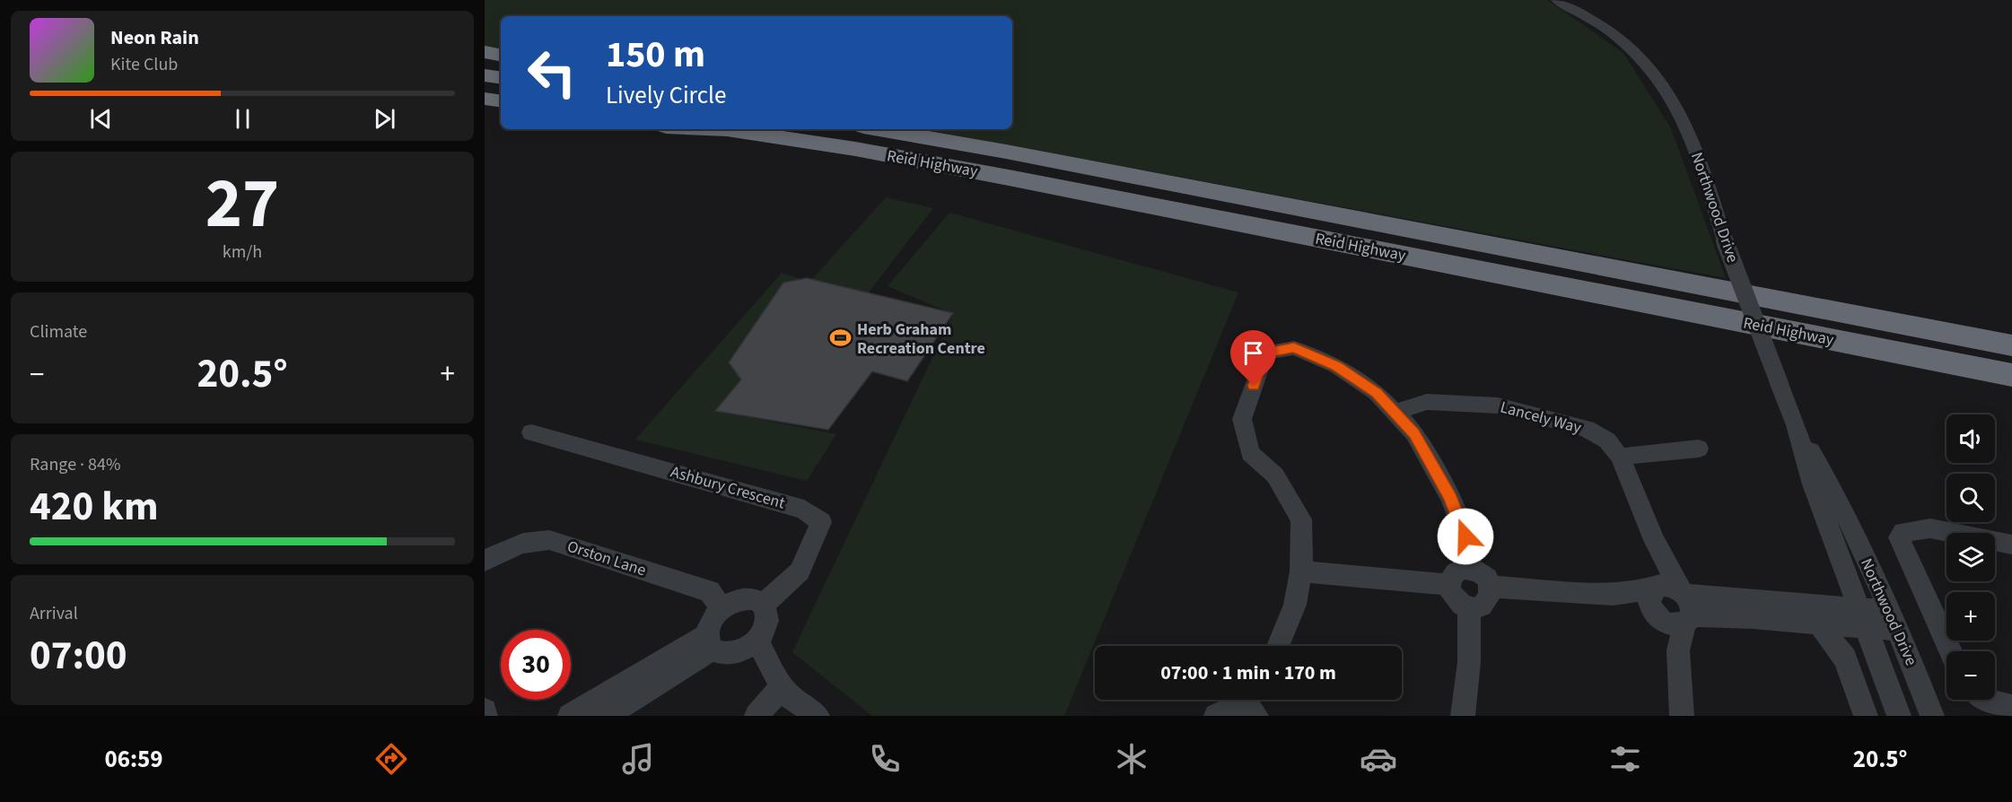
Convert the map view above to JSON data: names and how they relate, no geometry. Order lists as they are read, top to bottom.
{
  "streets": {
    "highway": ["Reid Highway"],
    "street": [
      "Northwood Drive",
      "Lancely Way",
      "Ashbury Crescent",
      "Orston Lane"
    ]
  },
  "crossings": [
    ["Ashbury Crescent", "Orston Lane"]
  ],
  "places": {
    "sports": ["Herb Graham Recreation Centre"]
  },
  "page": {
    "turn": ["150 m", "Lively Circle"],
    "song": ["Neon Rain", "Kite Club"],
    "tile": [
      ["27", "km/h"],
      "Climate",
      ["Range · 84%", "420 km"],
      ["Arrival", "07:00"]
    ],
    "heat": ["−", "20.5°", "+"],
    "map_buttons": ["+", "−"],
    "limit": "30",
    "trip": "07:00 · 1 min · 170 m",
    "tabs": ["06:59", "20.5°"]
  }
}
